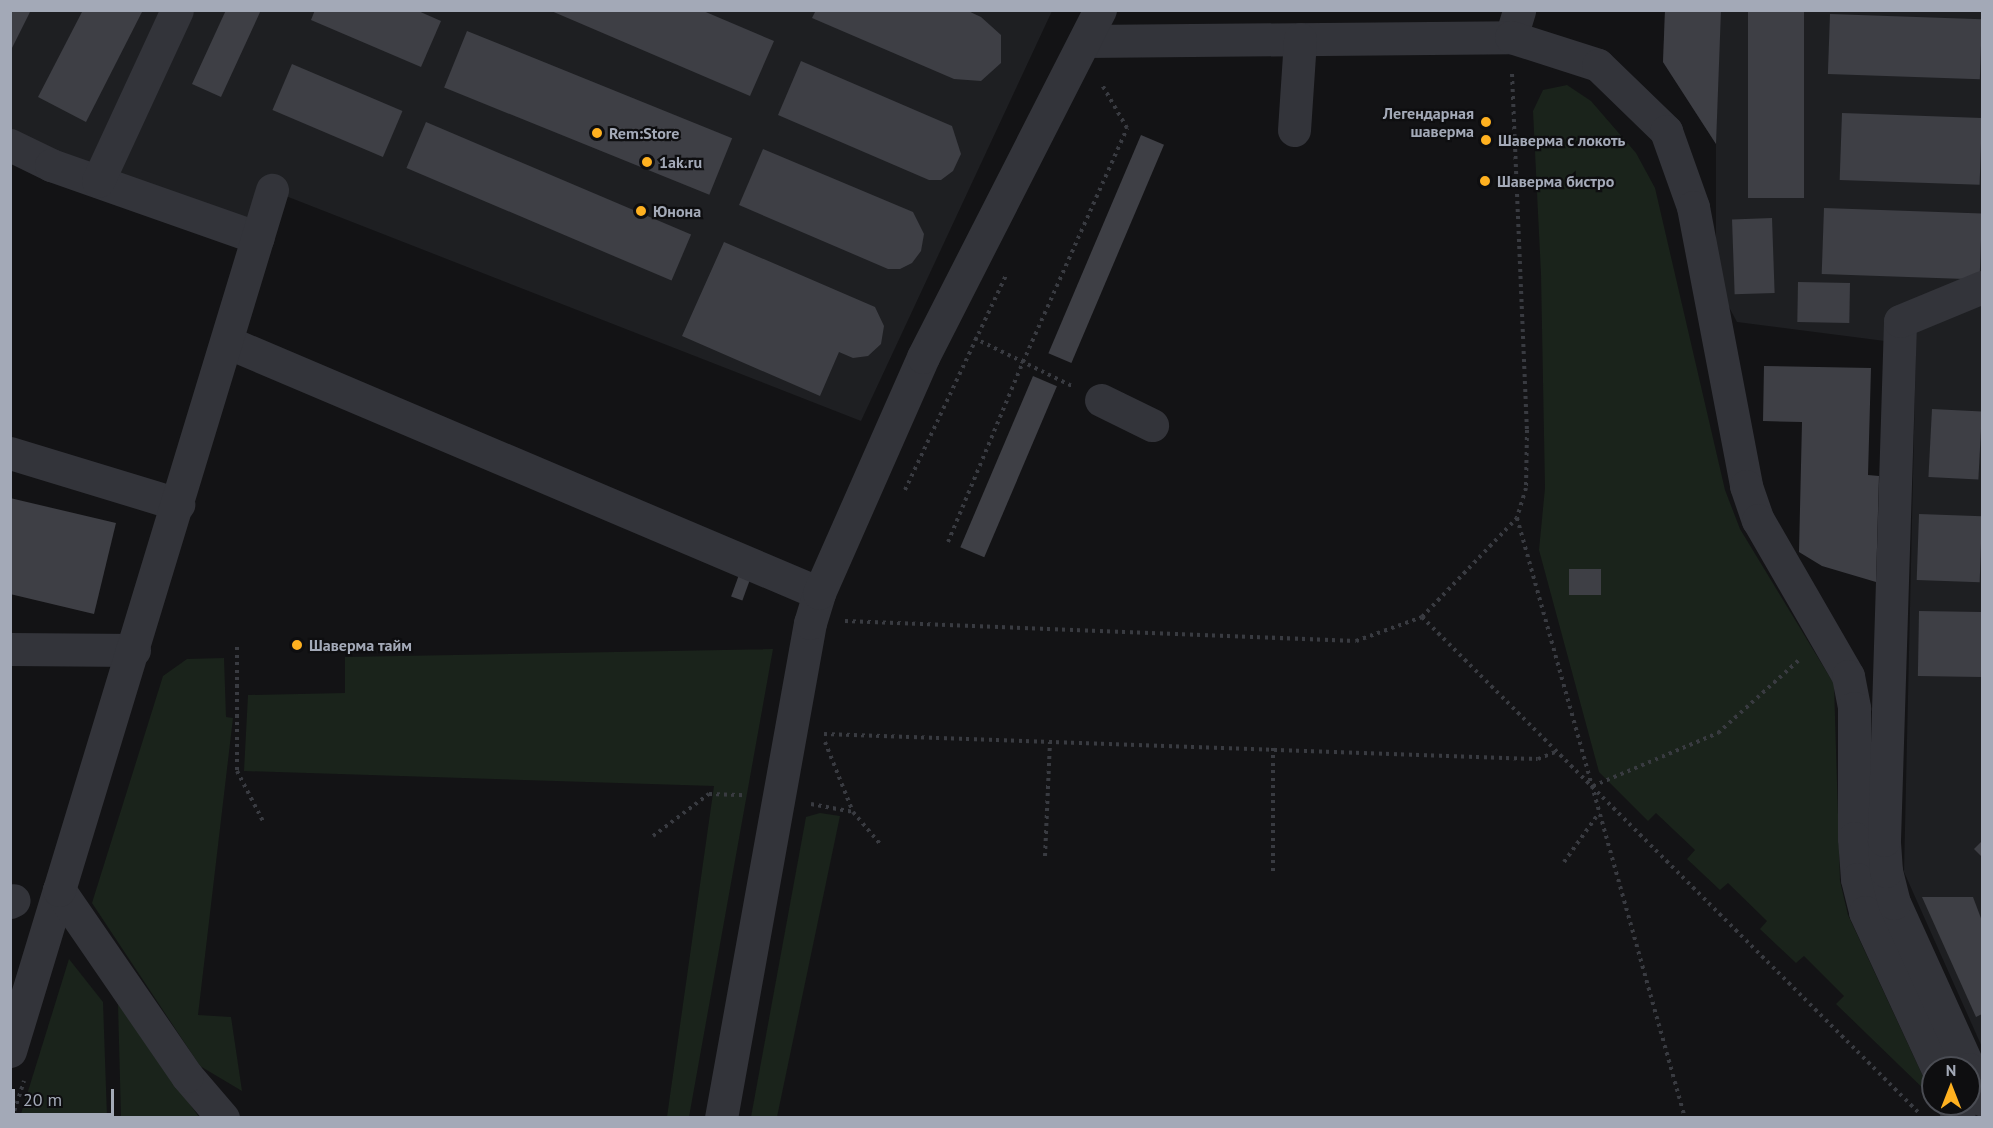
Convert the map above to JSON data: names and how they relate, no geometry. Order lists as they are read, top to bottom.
{
  "places": [
    "Легендарная шаверма",
    "Rem:Store",
    "Шаверма с локоть",
    "1ak.ru",
    "Шаверма бистро",
    "Юнона",
    "Шаверма тайм"
  ],
  "scale_bar": "20 m",
  "north": "top"
}
